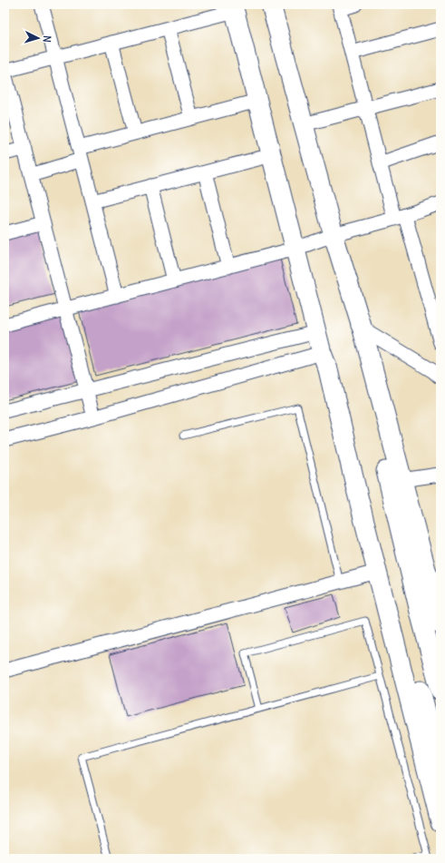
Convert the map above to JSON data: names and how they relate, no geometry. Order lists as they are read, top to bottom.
{
  "north": "right"
}
